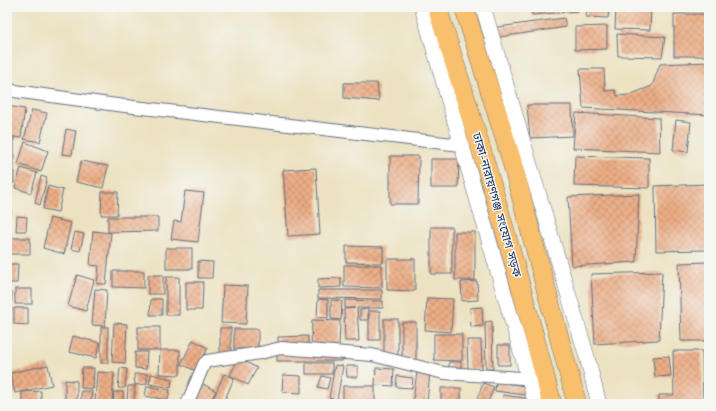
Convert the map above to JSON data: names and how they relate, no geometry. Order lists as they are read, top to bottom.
{
  "streets": {
    "main road": ["ঢাকা-নারায়ণগঞ্জ সংযোগ সড়ক"]
  }
}
